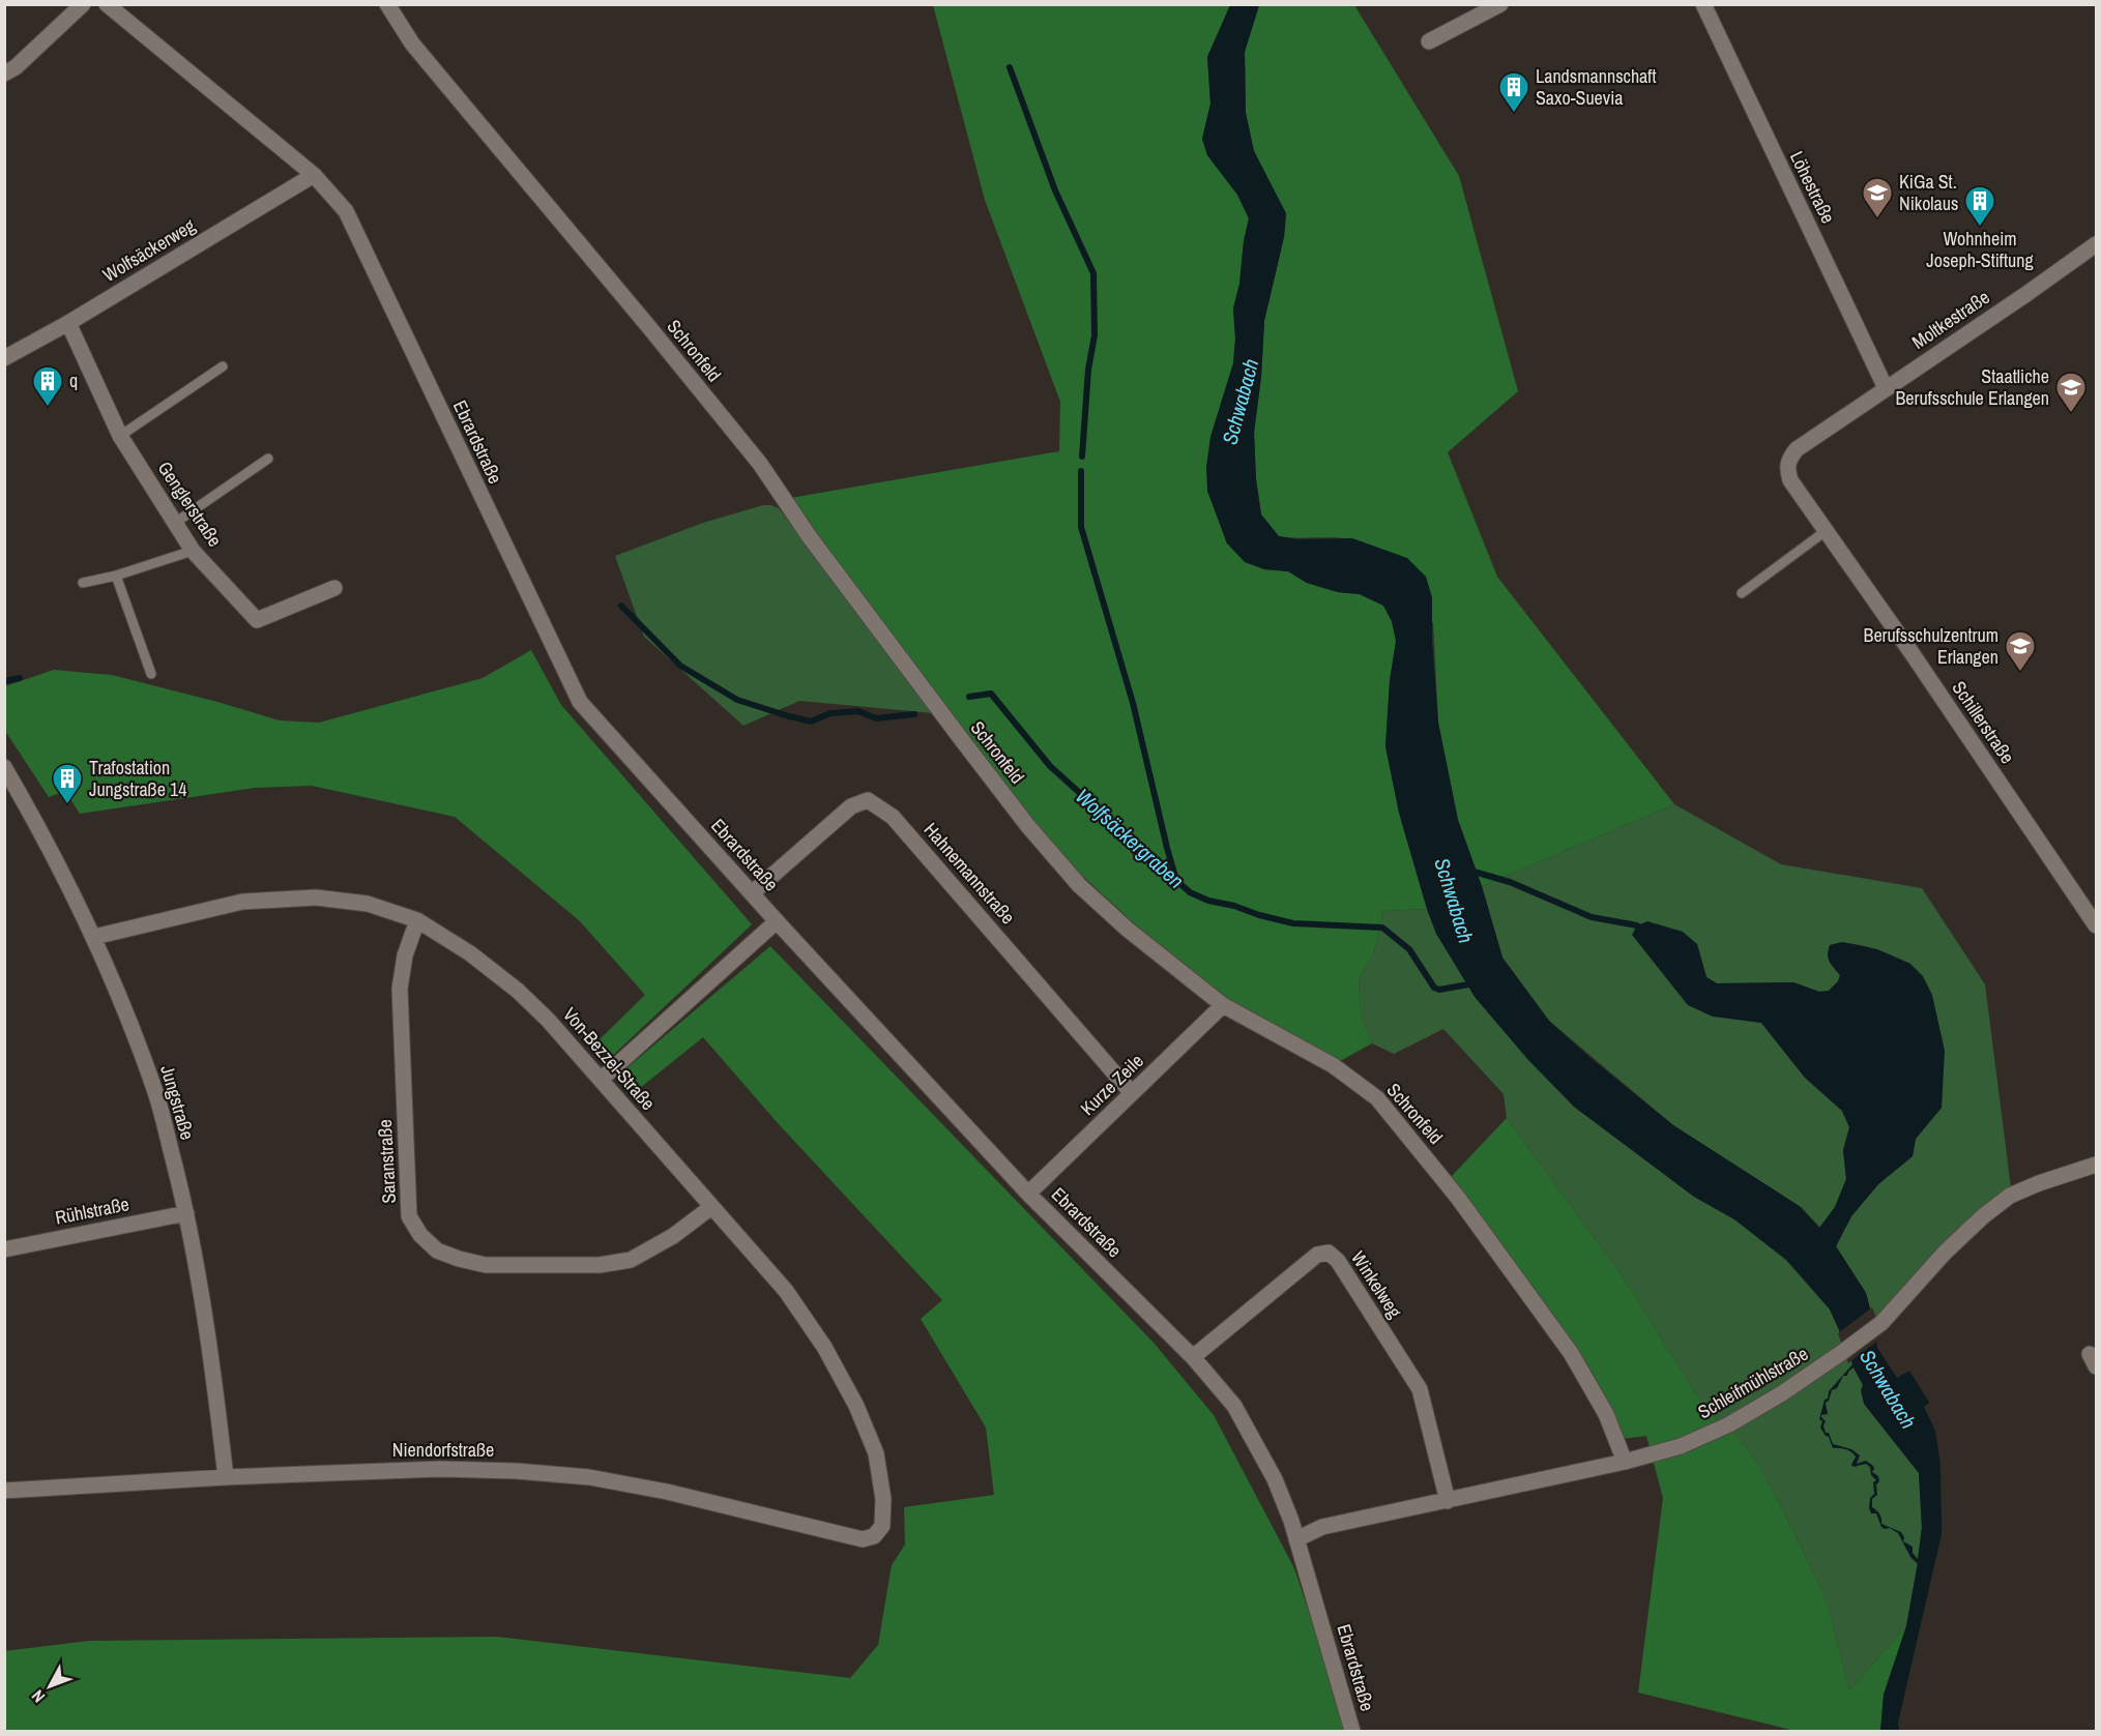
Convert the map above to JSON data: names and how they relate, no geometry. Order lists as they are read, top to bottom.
{
  "streets": {
    "street": [
      "Löhestraße",
      "Wolfsäckerweg",
      "Moltkestraße",
      "Schronfeld",
      "Ebrardstraße",
      "Genglerstraße",
      "Schillerstraße",
      "Hahnemannstraße",
      "Von-Bezzel-Straße",
      "Kurze Zeile",
      "Jungstraße",
      "Saranstraße",
      "Rühlstraße",
      "Winkelweg",
      "Schleifmühlstraße",
      "Niendorfstraße"
    ]
  },
  "crossings": [
    ["Löhestraße", "Moltkestraße"],
    ["Wolfsäckerweg", "Ebrardstraße"],
    ["Wolfsäckerweg", "Genglerstraße"],
    ["Moltkestraße", "Schillerstraße"],
    ["Schronfeld", "Kurze Zeile"],
    ["Schronfeld", "Schleifmühlstraße"],
    ["Ebrardstraße", "Hahnemannstraße"],
    ["Ebrardstraße", "Kurze Zeile"],
    ["Ebrardstraße", "Winkelweg"],
    ["Ebrardstraße", "Schleifmühlstraße"],
    ["Hahnemannstraße", "Kurze Zeile"],
    ["Von-Bezzel-Straße", "Jungstraße"],
    ["Von-Bezzel-Straße", "Saranstraße"],
    ["Von-Bezzel-Straße", "Niendorfstraße"],
    ["Jungstraße", "Rühlstraße"],
    ["Jungstraße", "Niendorfstraße"],
    ["Winkelweg", "Schleifmühlstraße"]
  ],
  "water": ["Schwabach", "Wolfsäckergraben"],
  "places": {
    "building": [
      "Landsmannschaft Saxo-Suevia",
      "Wohnheim Joseph-Stiftung",
      "q",
      "Trafostation Jungstraße 14"
    ],
    "school or university": ["KiGa St. Nikolaus", "Staatliche Berufsschule Erlangen", "Berufsschulzentrum Erlangen"]
  },
  "north": "bottom left"
}
